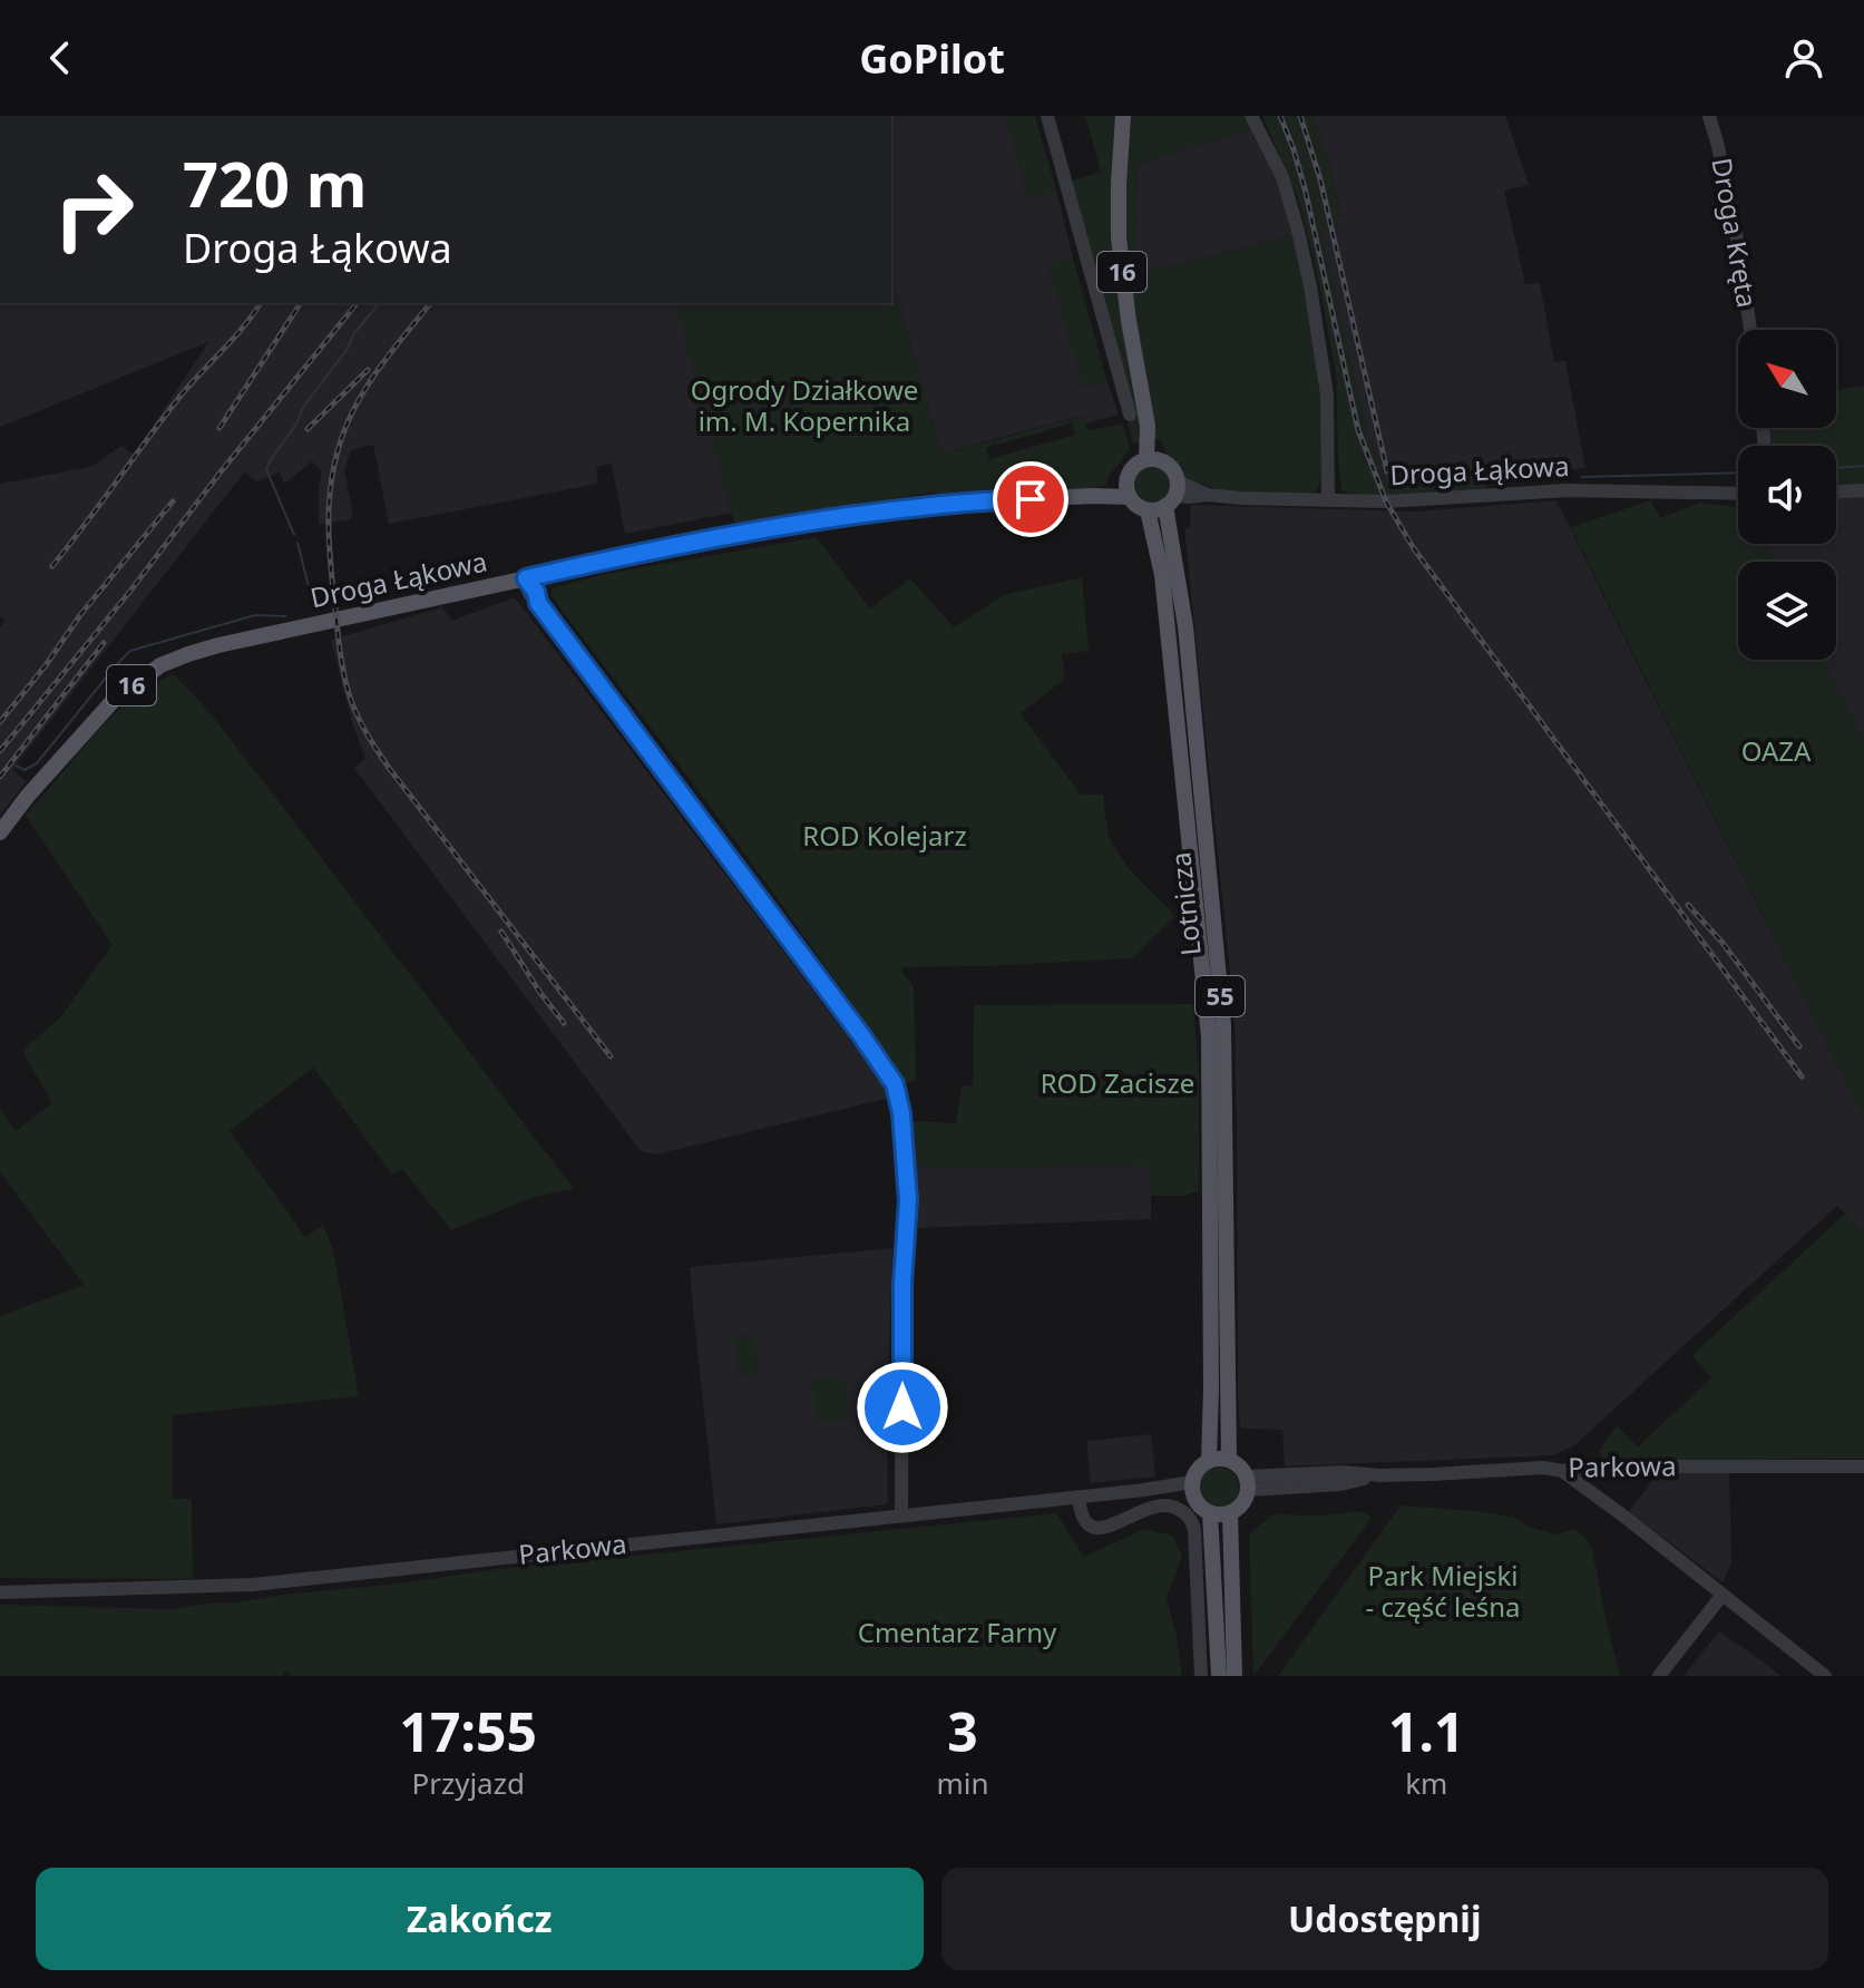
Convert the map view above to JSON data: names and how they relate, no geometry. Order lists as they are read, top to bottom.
{
  "streets": {
    "main road": [
      "16",
      "Droga Łąkowa",
      "Lotnicza",
      "55"
    ],
    "street": ["Droga Kręta", "Parkowa"]
  },
  "crossings": [
    ["16", "Droga Łąkowa"],
    ["16", "Lotnicza"],
    ["Droga Łąkowa", "Lotnicza"],
    ["Lotnicza", "Parkowa"]
  ],
  "parks": [
    "Ogrody Działkowe im. M. Kopernika",
    "OAZA",
    "ROD Kolejarz",
    "ROD Zacisze",
    "Park Miejski - część leśna",
    "Cmentarz Farny"
  ],
  "north": "top left",
  "page": {
    "header": "GoPilot",
    "turn": ["720 m", "Droga Łąkowa"],
    "eta": [
      "17:55",
      "Przyjazd",
      "3",
      "min",
      "1.1",
      "km"
    ],
    "buttons": ["Zakończ", "Udostępnij"]
  }
}
